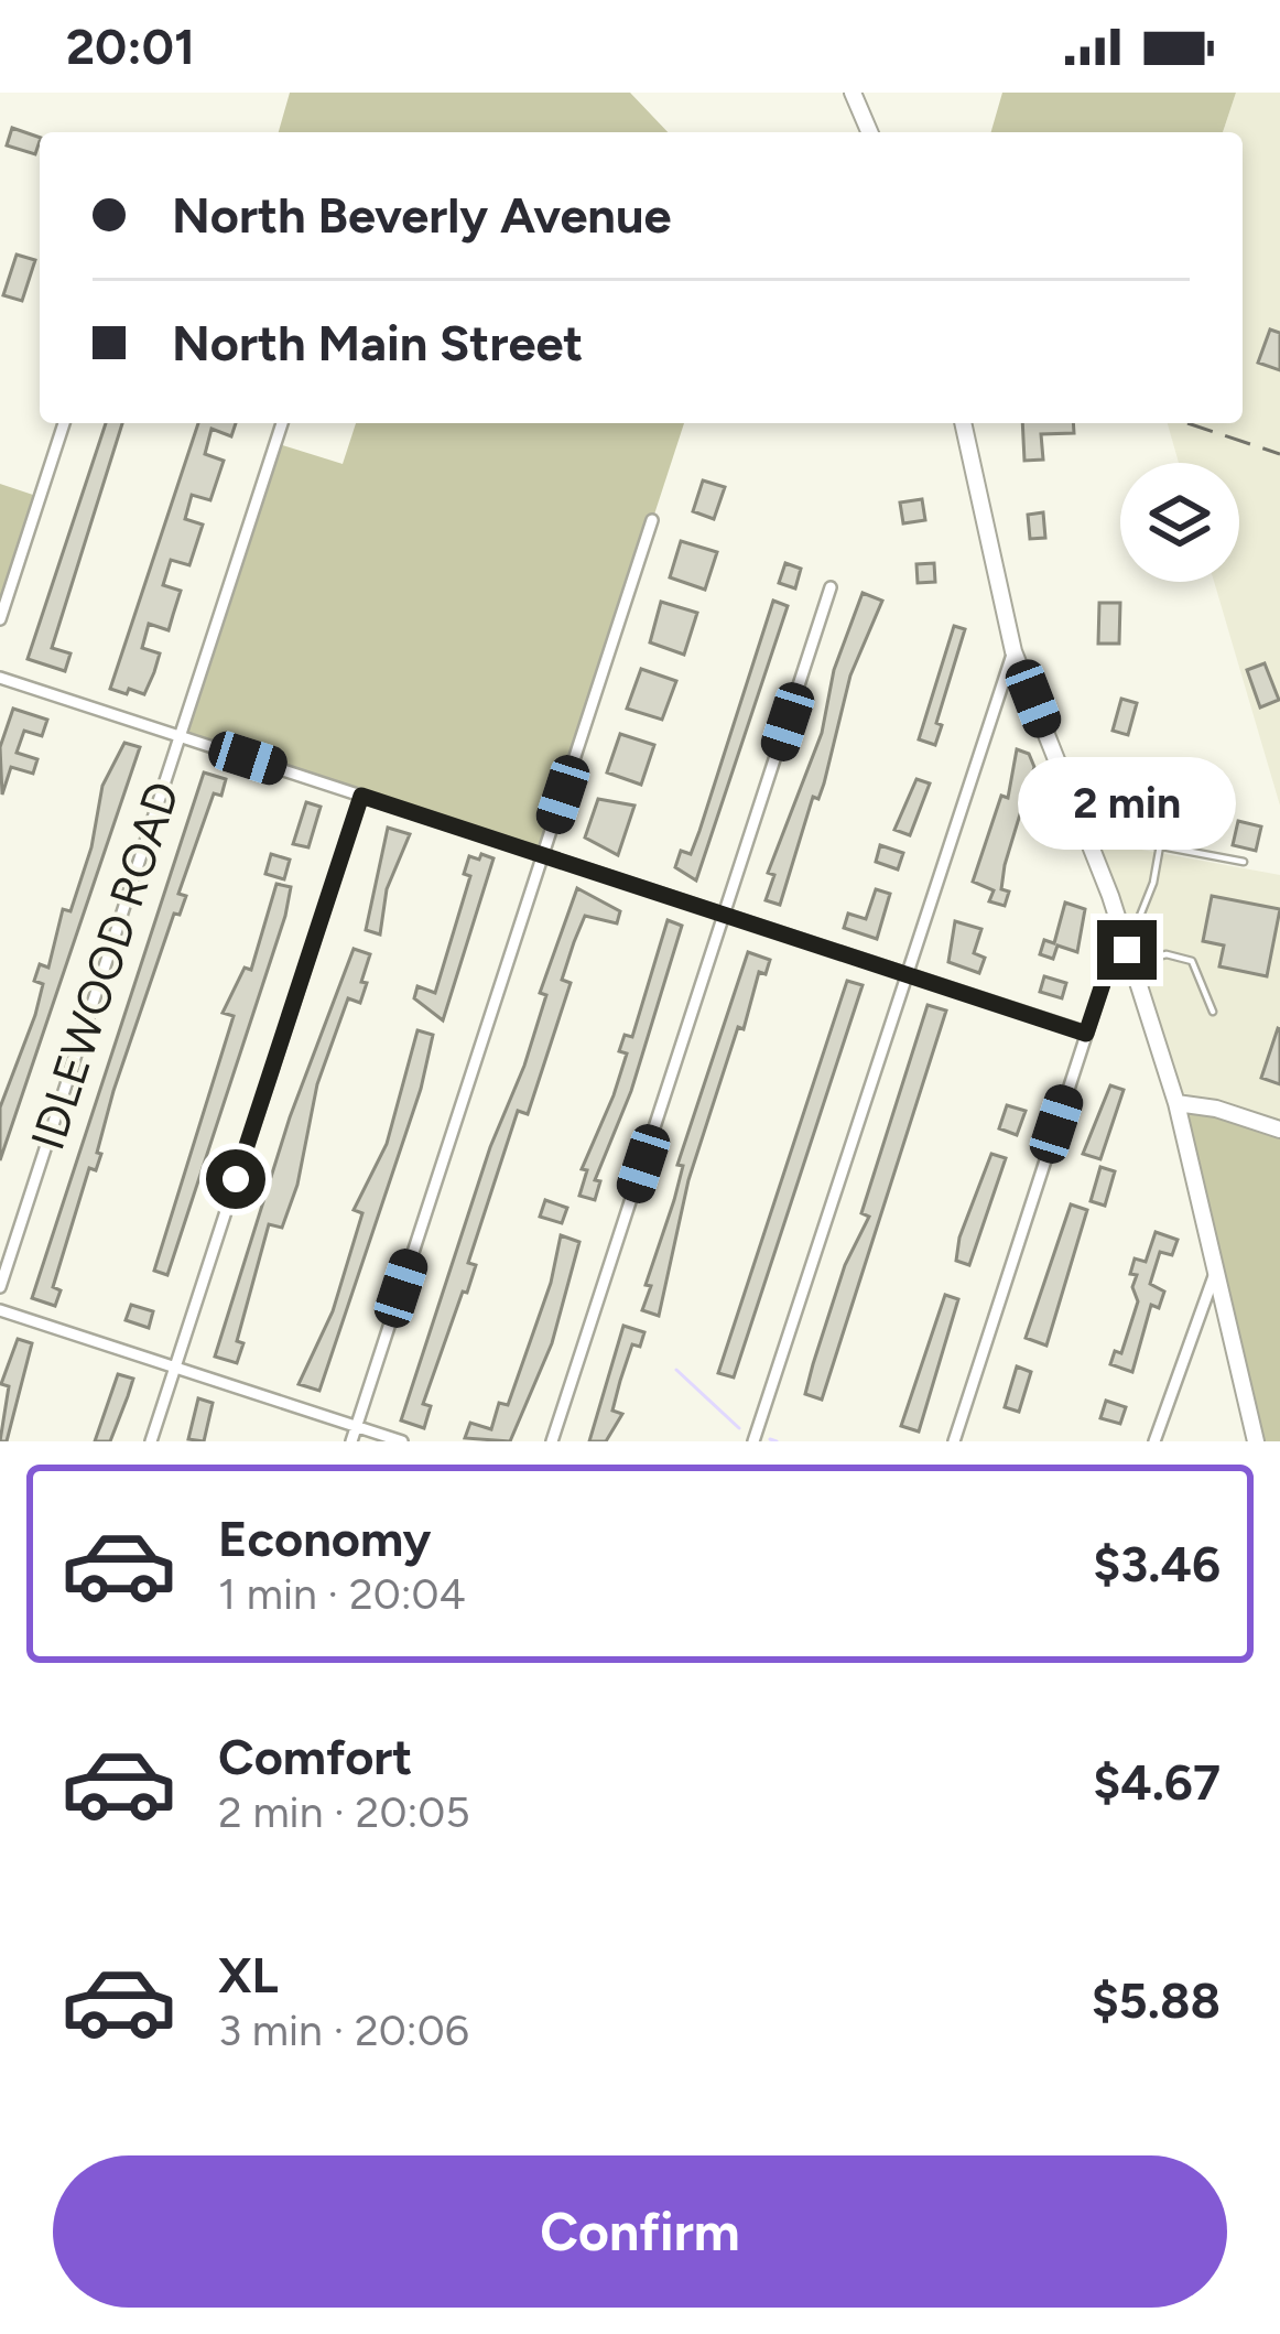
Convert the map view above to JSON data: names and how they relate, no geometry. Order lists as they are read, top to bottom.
{
  "streets": {
    "street": ["IDLEWOOD ROAD"]
  },
  "page": {
    "status": "20:01",
    "banner": ["North Beverly Avenue", "North Main Street"],
    "bubble": "2 min",
    "list": [
      {
        "name": "Economy",
        "note": "1 min · 20:04",
        "value": "$3.46"
      },
      {
        "name": "Comfort",
        "note": "2 min · 20:05",
        "value": "$4.67"
      },
      {
        "name": "XL",
        "note": "3 min · 20:06",
        "value": "$5.88"
      }
    ],
    "buttons": "Confirm"
  }
}
